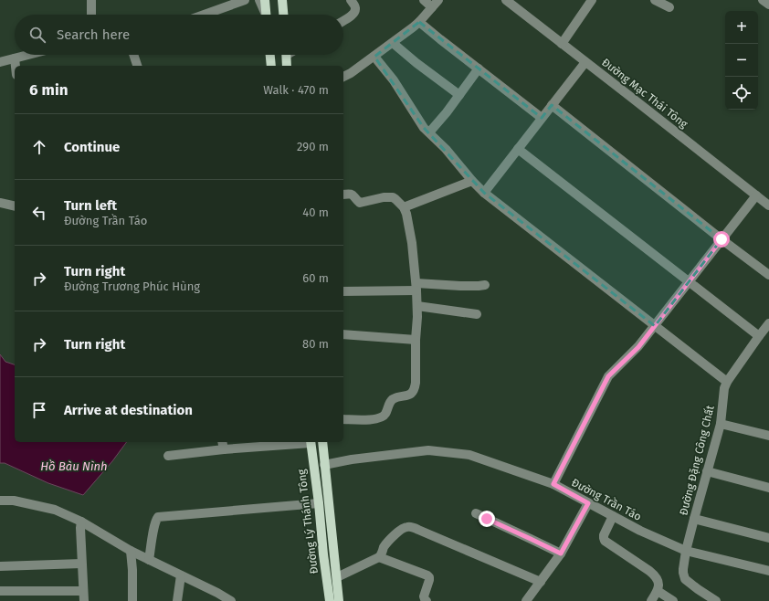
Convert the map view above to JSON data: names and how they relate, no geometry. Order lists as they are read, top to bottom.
{
  "streets": {
    "main road": ["Đường Lý Thánh Tông"],
    "street": ["Đường Mạc Thái Tông", "Đường Đặng Công Chất", "Đường Trần Táo"]
  },
  "crossings": [
    ["Đường Đặng Công Chất", "Đường Trần Táo"],
    ["Đường Trần Táo", "Đường Lý Thánh Tông"]
  ],
  "water": ["Hồ Bàu Nình"],
  "page": {
    "map_buttons": ["+", "−"],
    "search": "Search here",
    "heading": ["6 min", "Walk · 470 m"],
    "list": [
      ["Continue", "290 m"],
      ["Turn left", "Đường Trần Táo", "40 m"],
      ["Turn right", "Đường Trương Phúc Hùng", "60 m"],
      ["Turn right", "80 m"],
      "Arrive at destination"
    ]
  }
}
